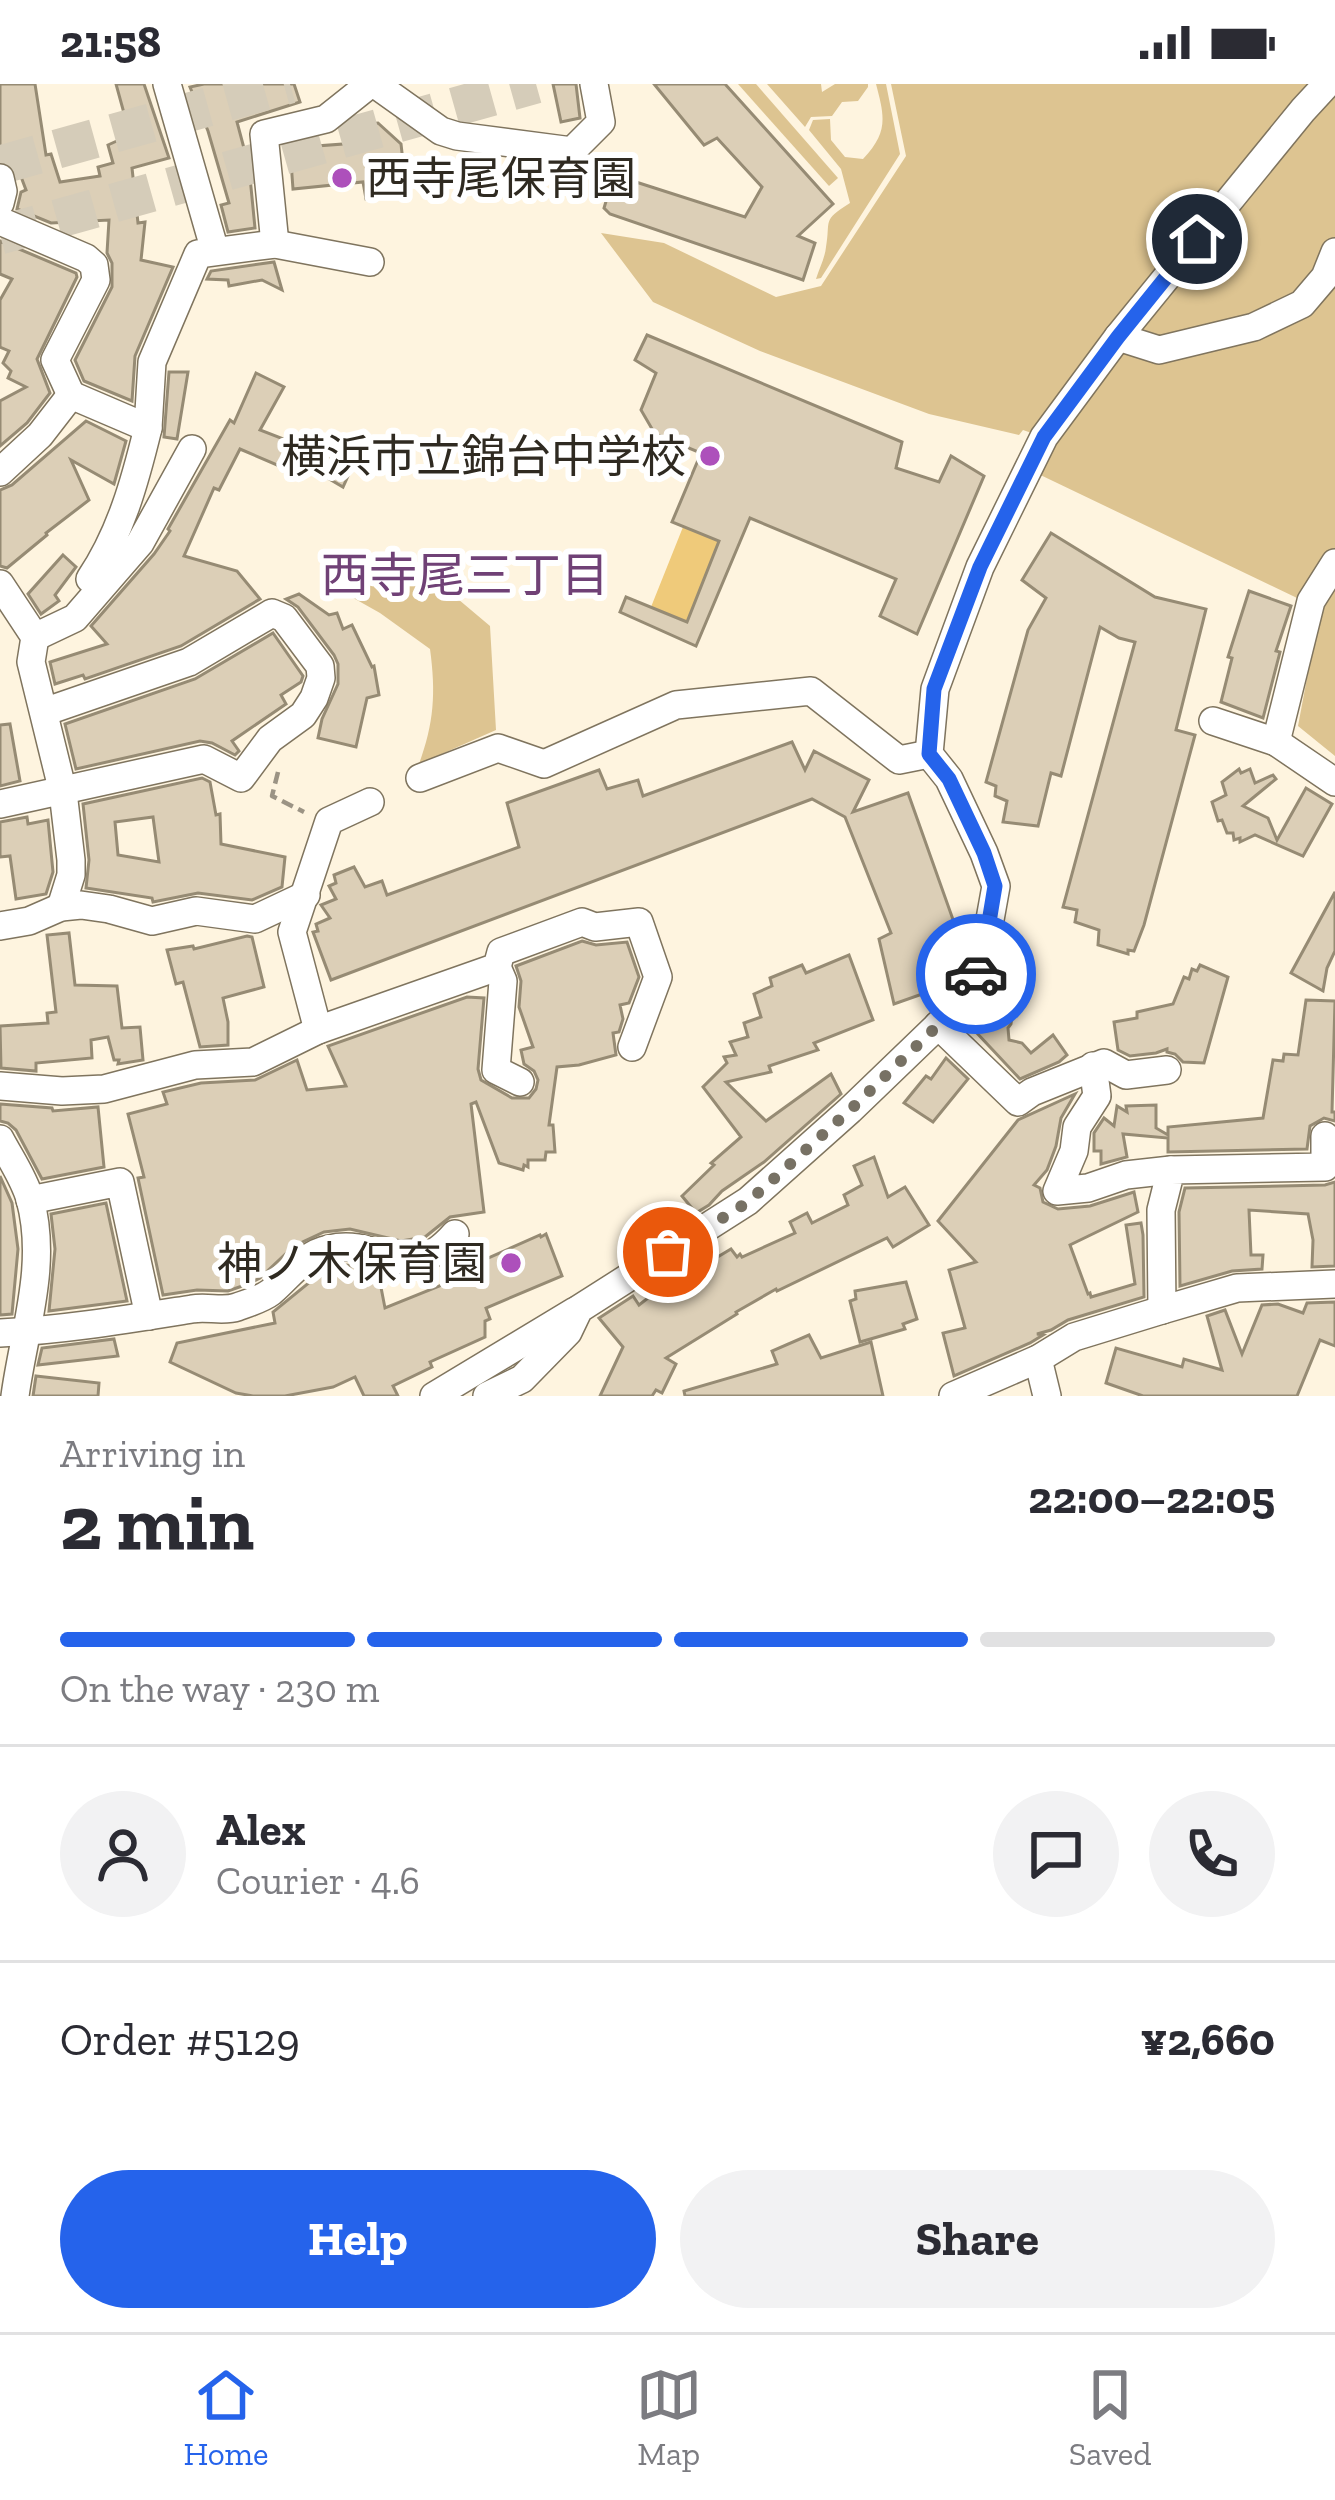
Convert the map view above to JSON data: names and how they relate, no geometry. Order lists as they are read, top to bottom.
{
  "districts": ["西寺尾三丁目"],
  "places": ["西寺尾保育園", "横浜市立錦台中学校", "神ノ木保育園"],
  "page": {
    "status": "21:58",
    "heading": ["2 min", "Arriving in", "22:00–22:05"],
    "panel": [
      "Alex",
      "Courier · 4.6",
      "Order #5129",
      "¥2,660"
    ],
    "bar": "On the way · 230 m",
    "buttons": ["Help", "Share"],
    "tabs": ["Home", "Map", "Saved"]
  }
}
